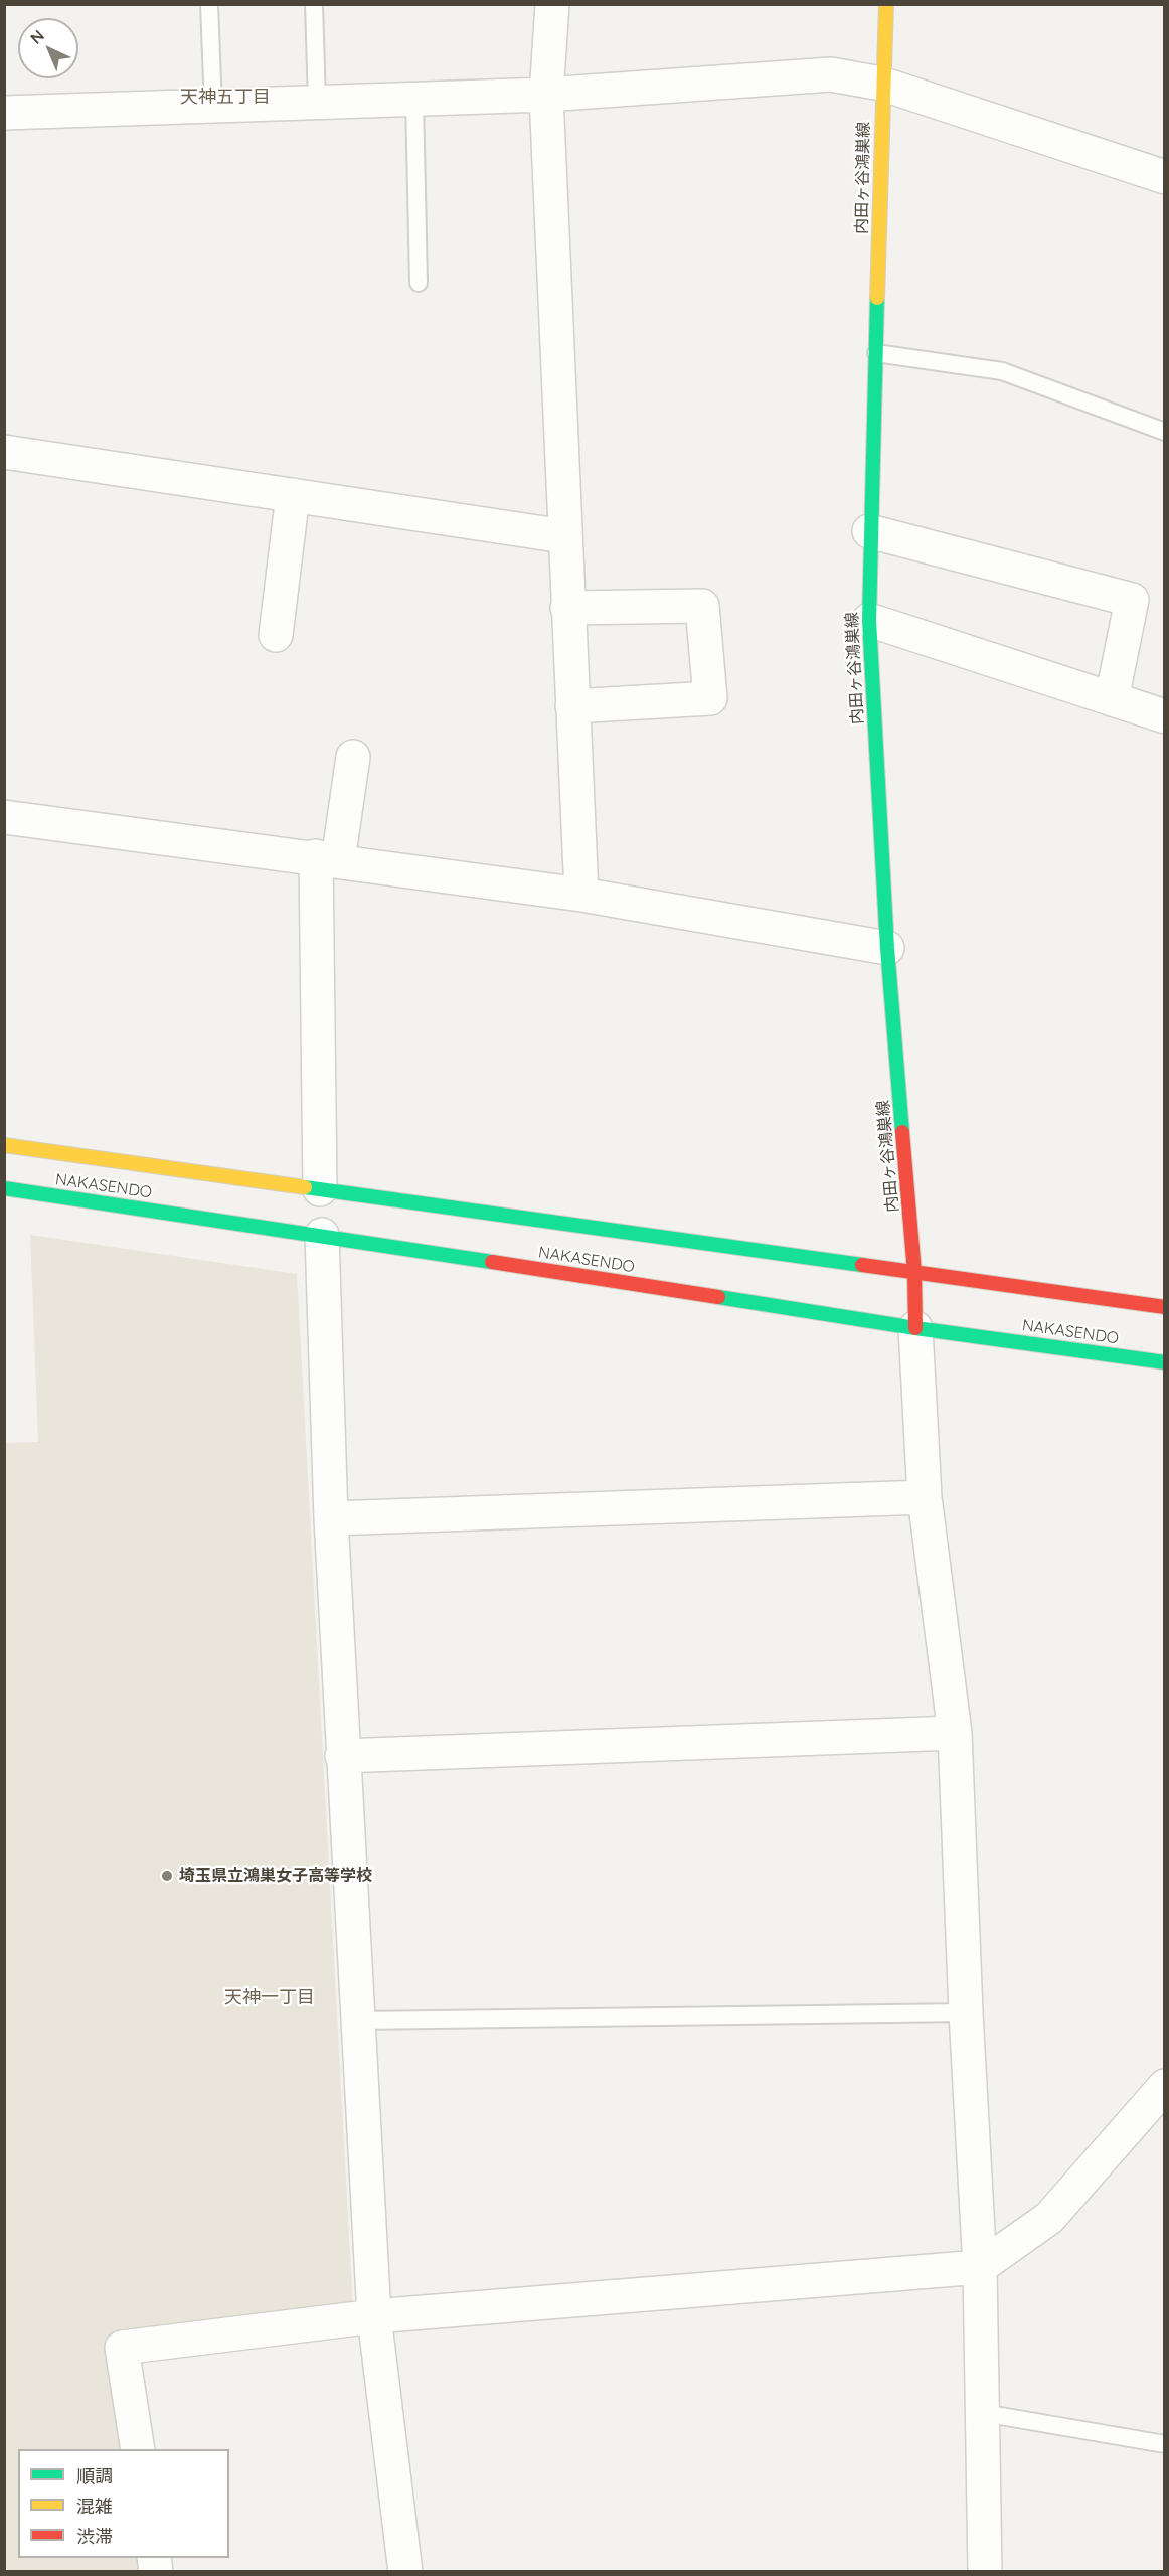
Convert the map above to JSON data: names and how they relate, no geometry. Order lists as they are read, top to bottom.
{
  "streets": {
    "main road": ["内田ヶ谷鴻巣線", "NAKASENDO"]
  },
  "crossings": [
    ["内田ヶ谷鴻巣線", "NAKASENDO"]
  ],
  "districts": ["天神五丁目", "天神一丁目"],
  "places": ["埼玉県立鴻巣女子高等学校"],
  "legend": ["順調", "混雑", "渋滞"],
  "north": "top left"
}
